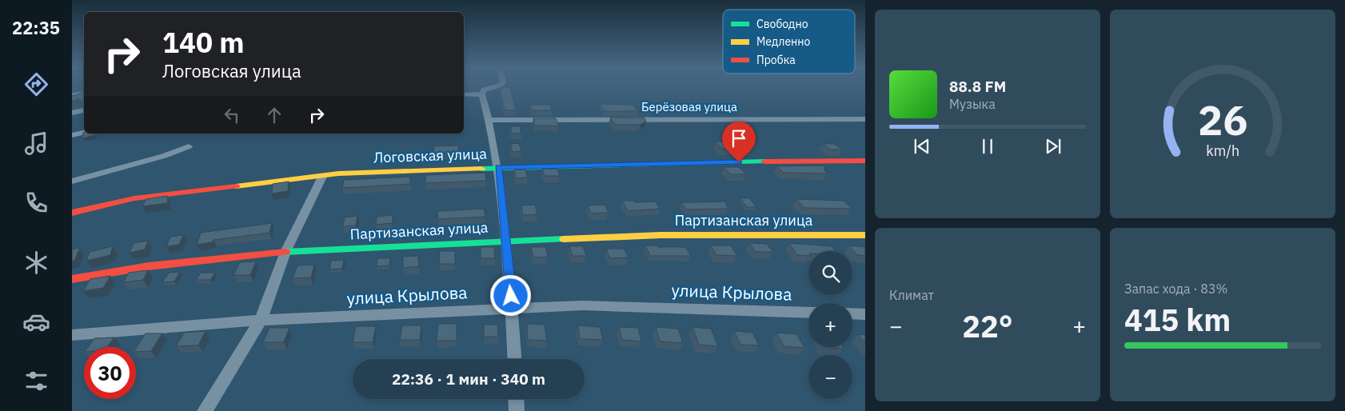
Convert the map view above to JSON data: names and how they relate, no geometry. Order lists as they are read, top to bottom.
{
  "streets": {
    "street": [
      "Берёзовая улица",
      "Логовская улица",
      "Партизанская улица",
      "улица Крылова"
    ]
  },
  "legend": ["Свободно", "Медленно", "Пробка"],
  "page": {
    "tabs": "22:35",
    "turn": ["140 m", "Логовская улица"],
    "song": ["88.8 FM", "Музыка"],
    "tile": [
      "Климат",
      ["Запас хода · 83%", "415 km"]
    ],
    "map_buttons": ["+", "−"],
    "heat": ["−", "22°", "+"],
    "limit": "30",
    "trip": "22:36 · 1 мин · 340 m",
    "gauge": ["26", "km/h"]
  }
}
